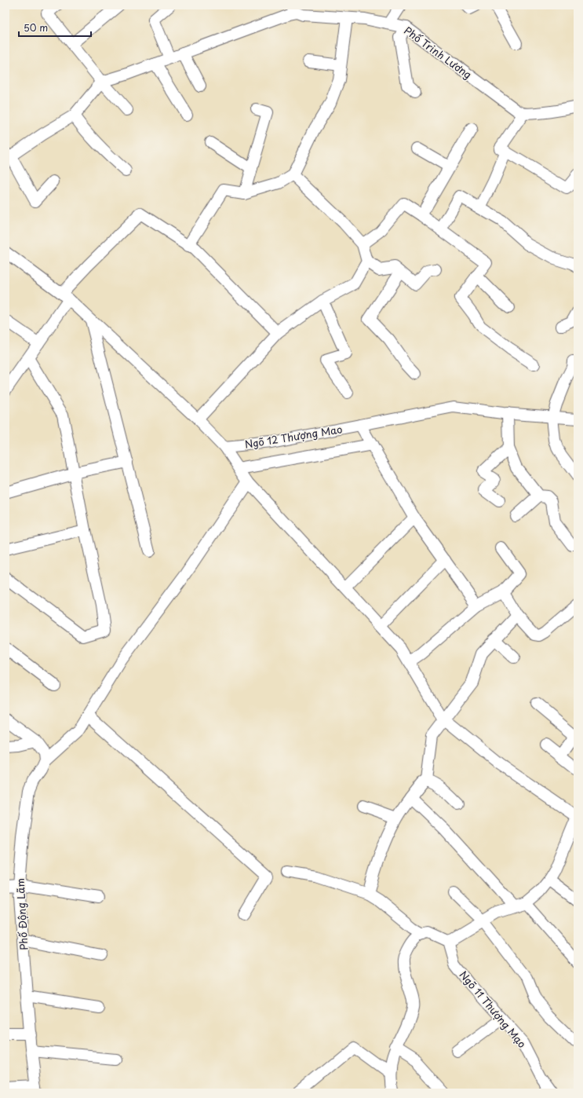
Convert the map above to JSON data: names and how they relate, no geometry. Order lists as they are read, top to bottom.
{
  "streets": {
    "street": [
      "Phố Trinh Lương",
      "Ngõ 12 Thượng Mao",
      "Phố Động Lãm",
      "Ngõ 11 Thượng Mạo"
    ]
  },
  "scale_bar": "50 m"
}
